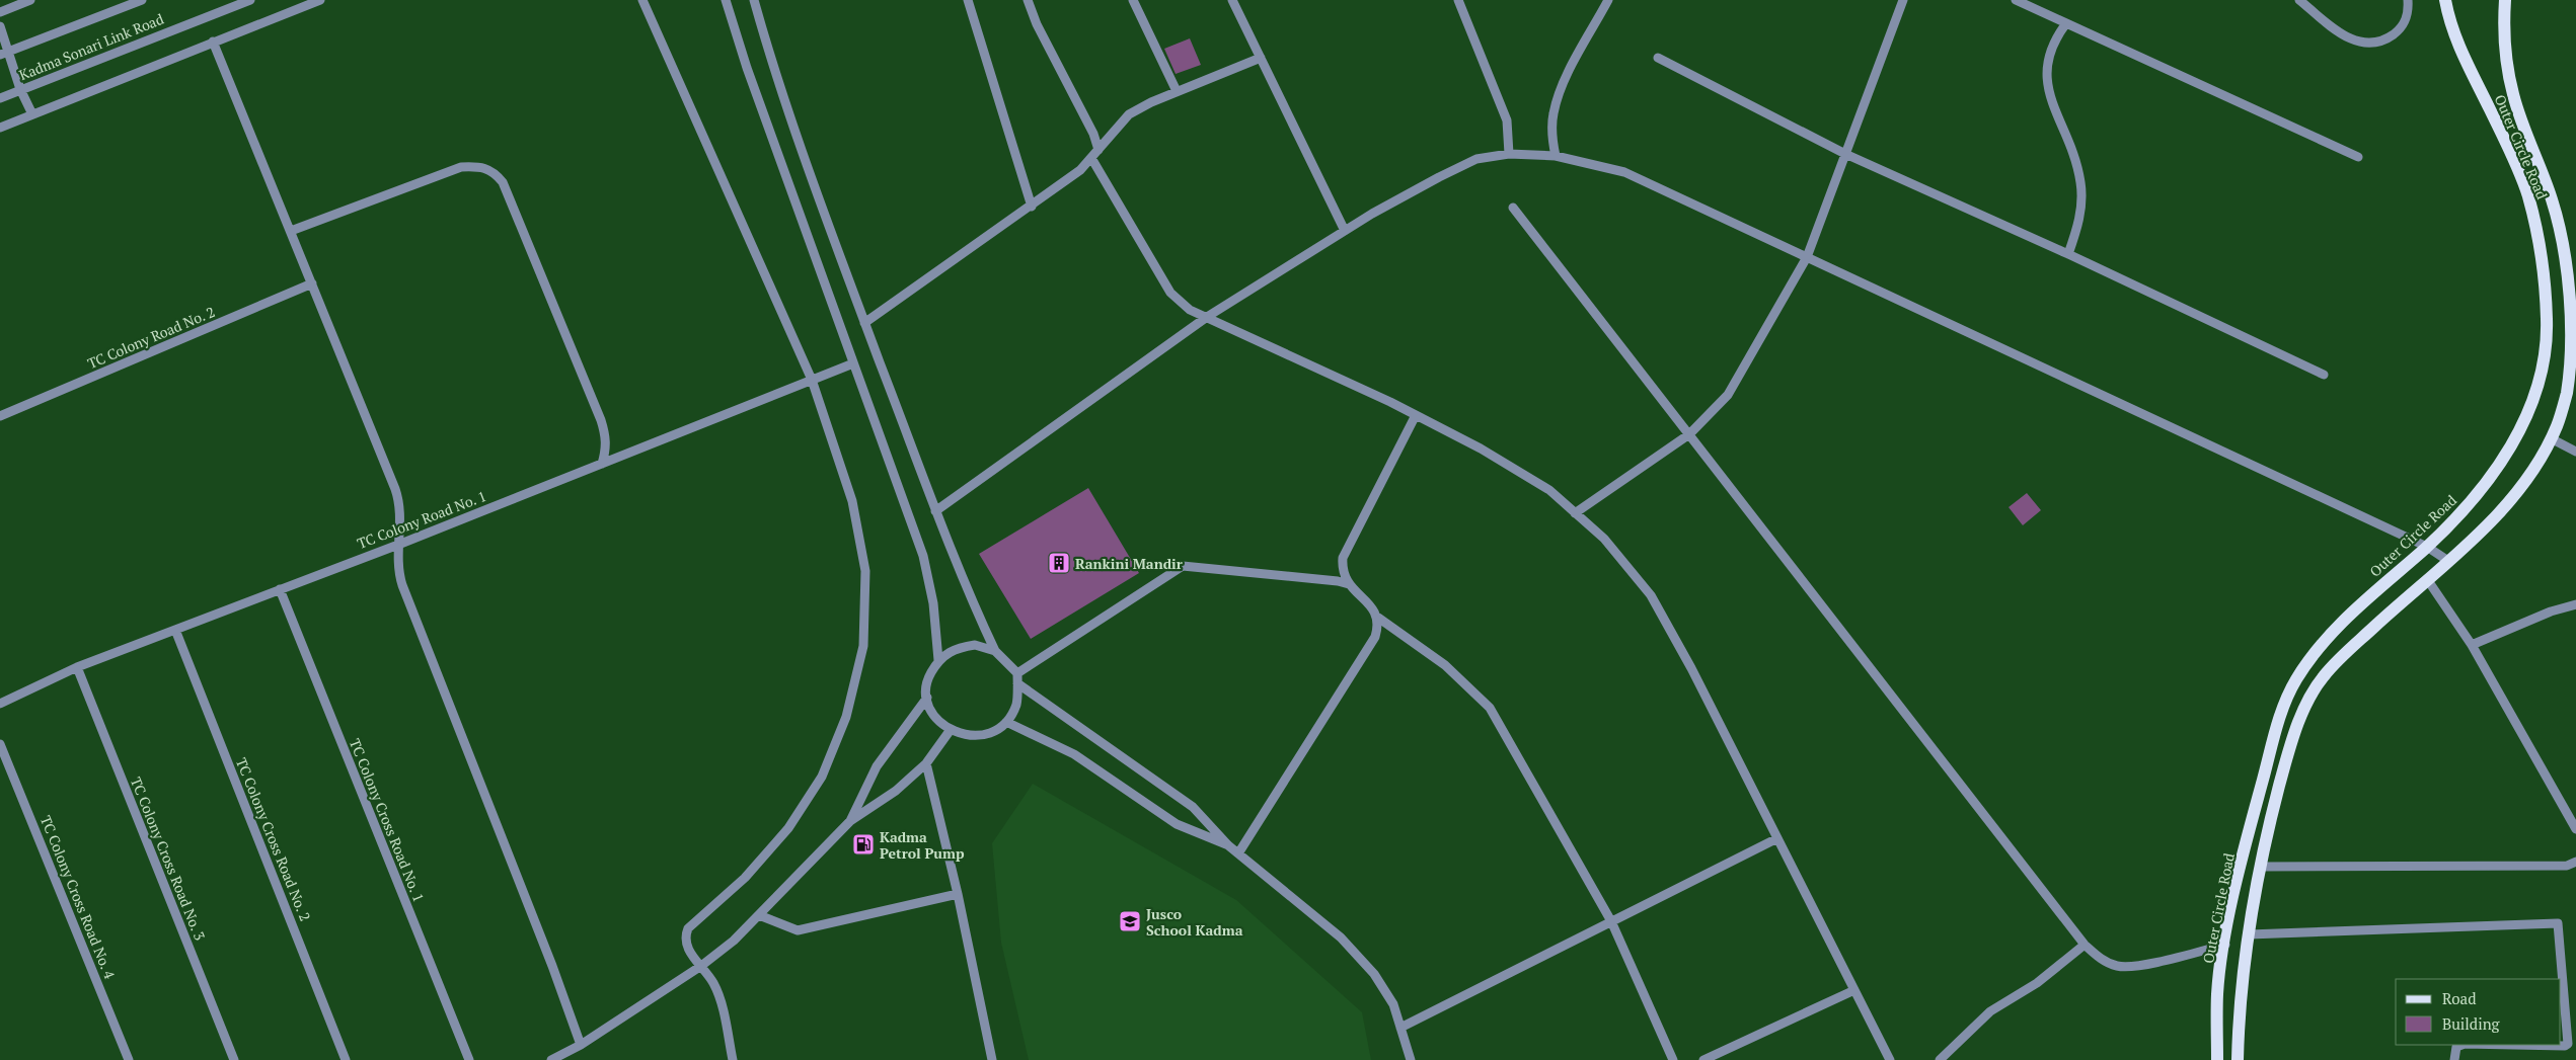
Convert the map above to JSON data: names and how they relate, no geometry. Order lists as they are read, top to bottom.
{
  "streets": {
    "main road": ["Outer Circle Road"],
    "street": [
      "Kadma Sonari Link Road",
      "TC Colony Road No. 2",
      "TC Colony Road No. 1",
      "TC Colony Cross Road No. 1",
      "TC Colony Cross Road No. 2",
      "TC Colony Cross Road No. 3",
      "TC Colony Cross Road No. 4"
    ]
  },
  "crossings": [
    ["TC Colony Road No. 1", "TC Colony Cross Road No. 1"],
    ["TC Colony Road No. 1", "TC Colony Cross Road No. 2"],
    ["TC Colony Road No. 1", "TC Colony Cross Road No. 3"]
  ],
  "places": {
    "building": ["Rankini Mandir"],
    "fuel station": ["Kadma Petrol Pump"],
    "school or university": ["Jusco School Kadma"]
  },
  "legend": ["Road", "Building"]
}
